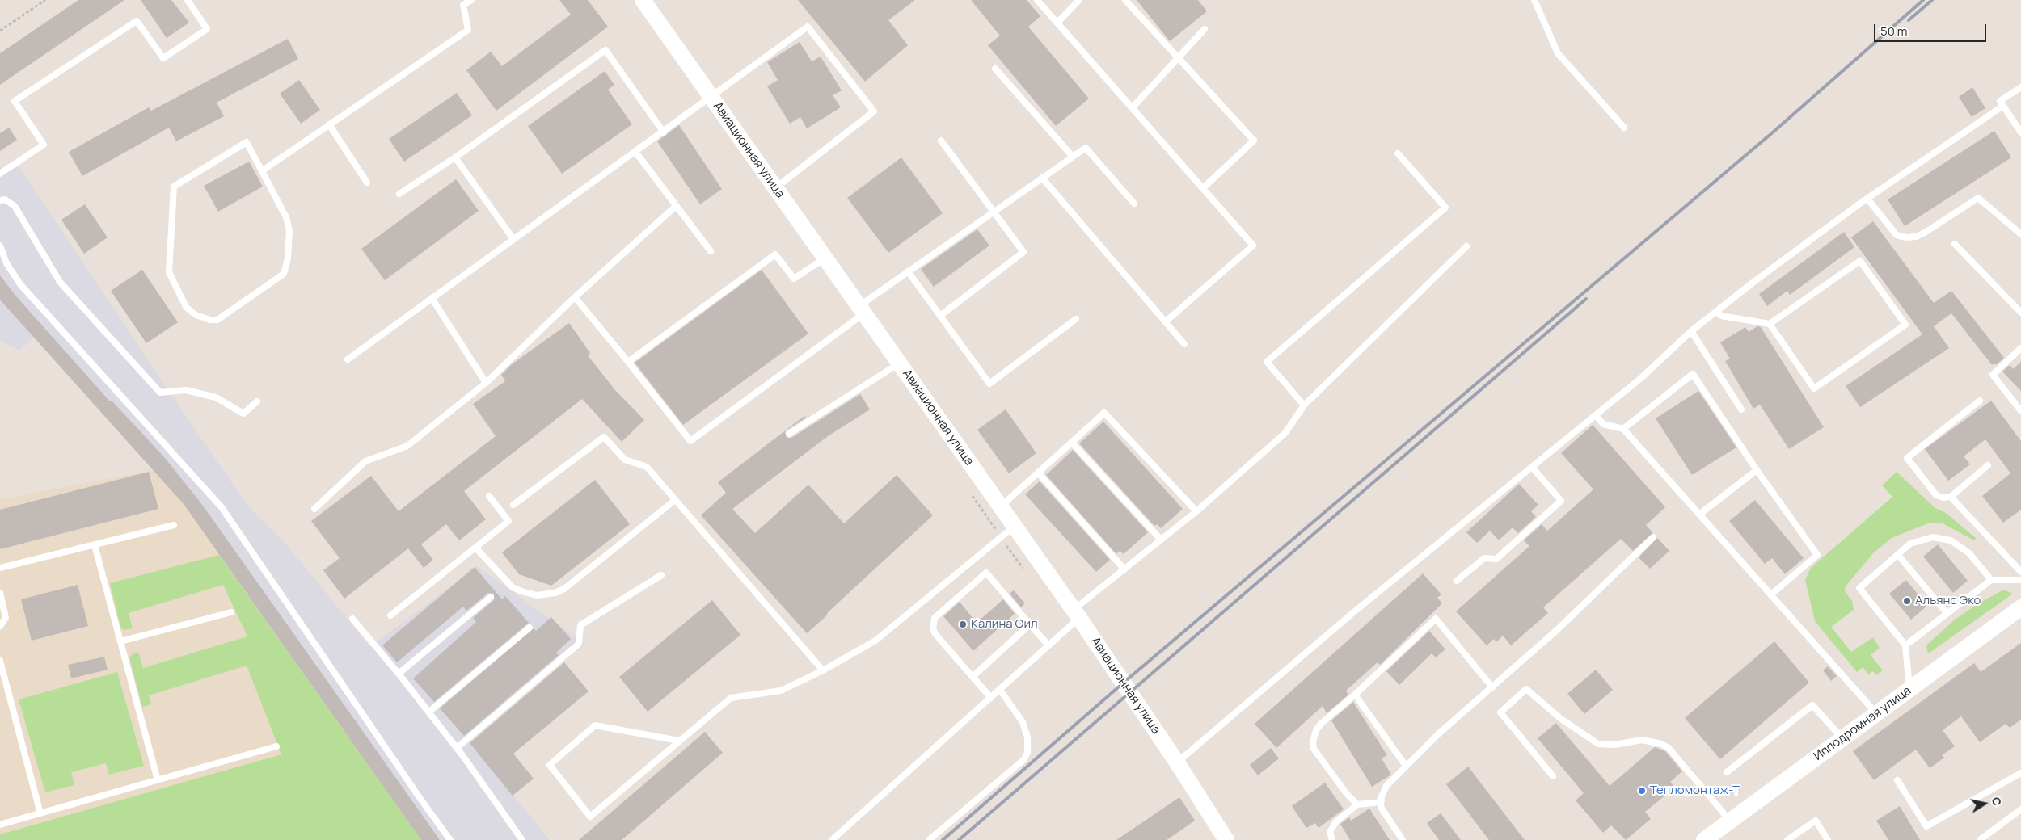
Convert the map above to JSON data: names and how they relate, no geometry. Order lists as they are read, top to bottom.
{
  "streets": {
    "main road": ["Авиационная улица", "Ипподромная улица"]
  },
  "places": ["Альянс Эко", "Калина Ойл", "Тепломонтаж-Т"],
  "scale_bar": "50 m",
  "north": "right"
}
